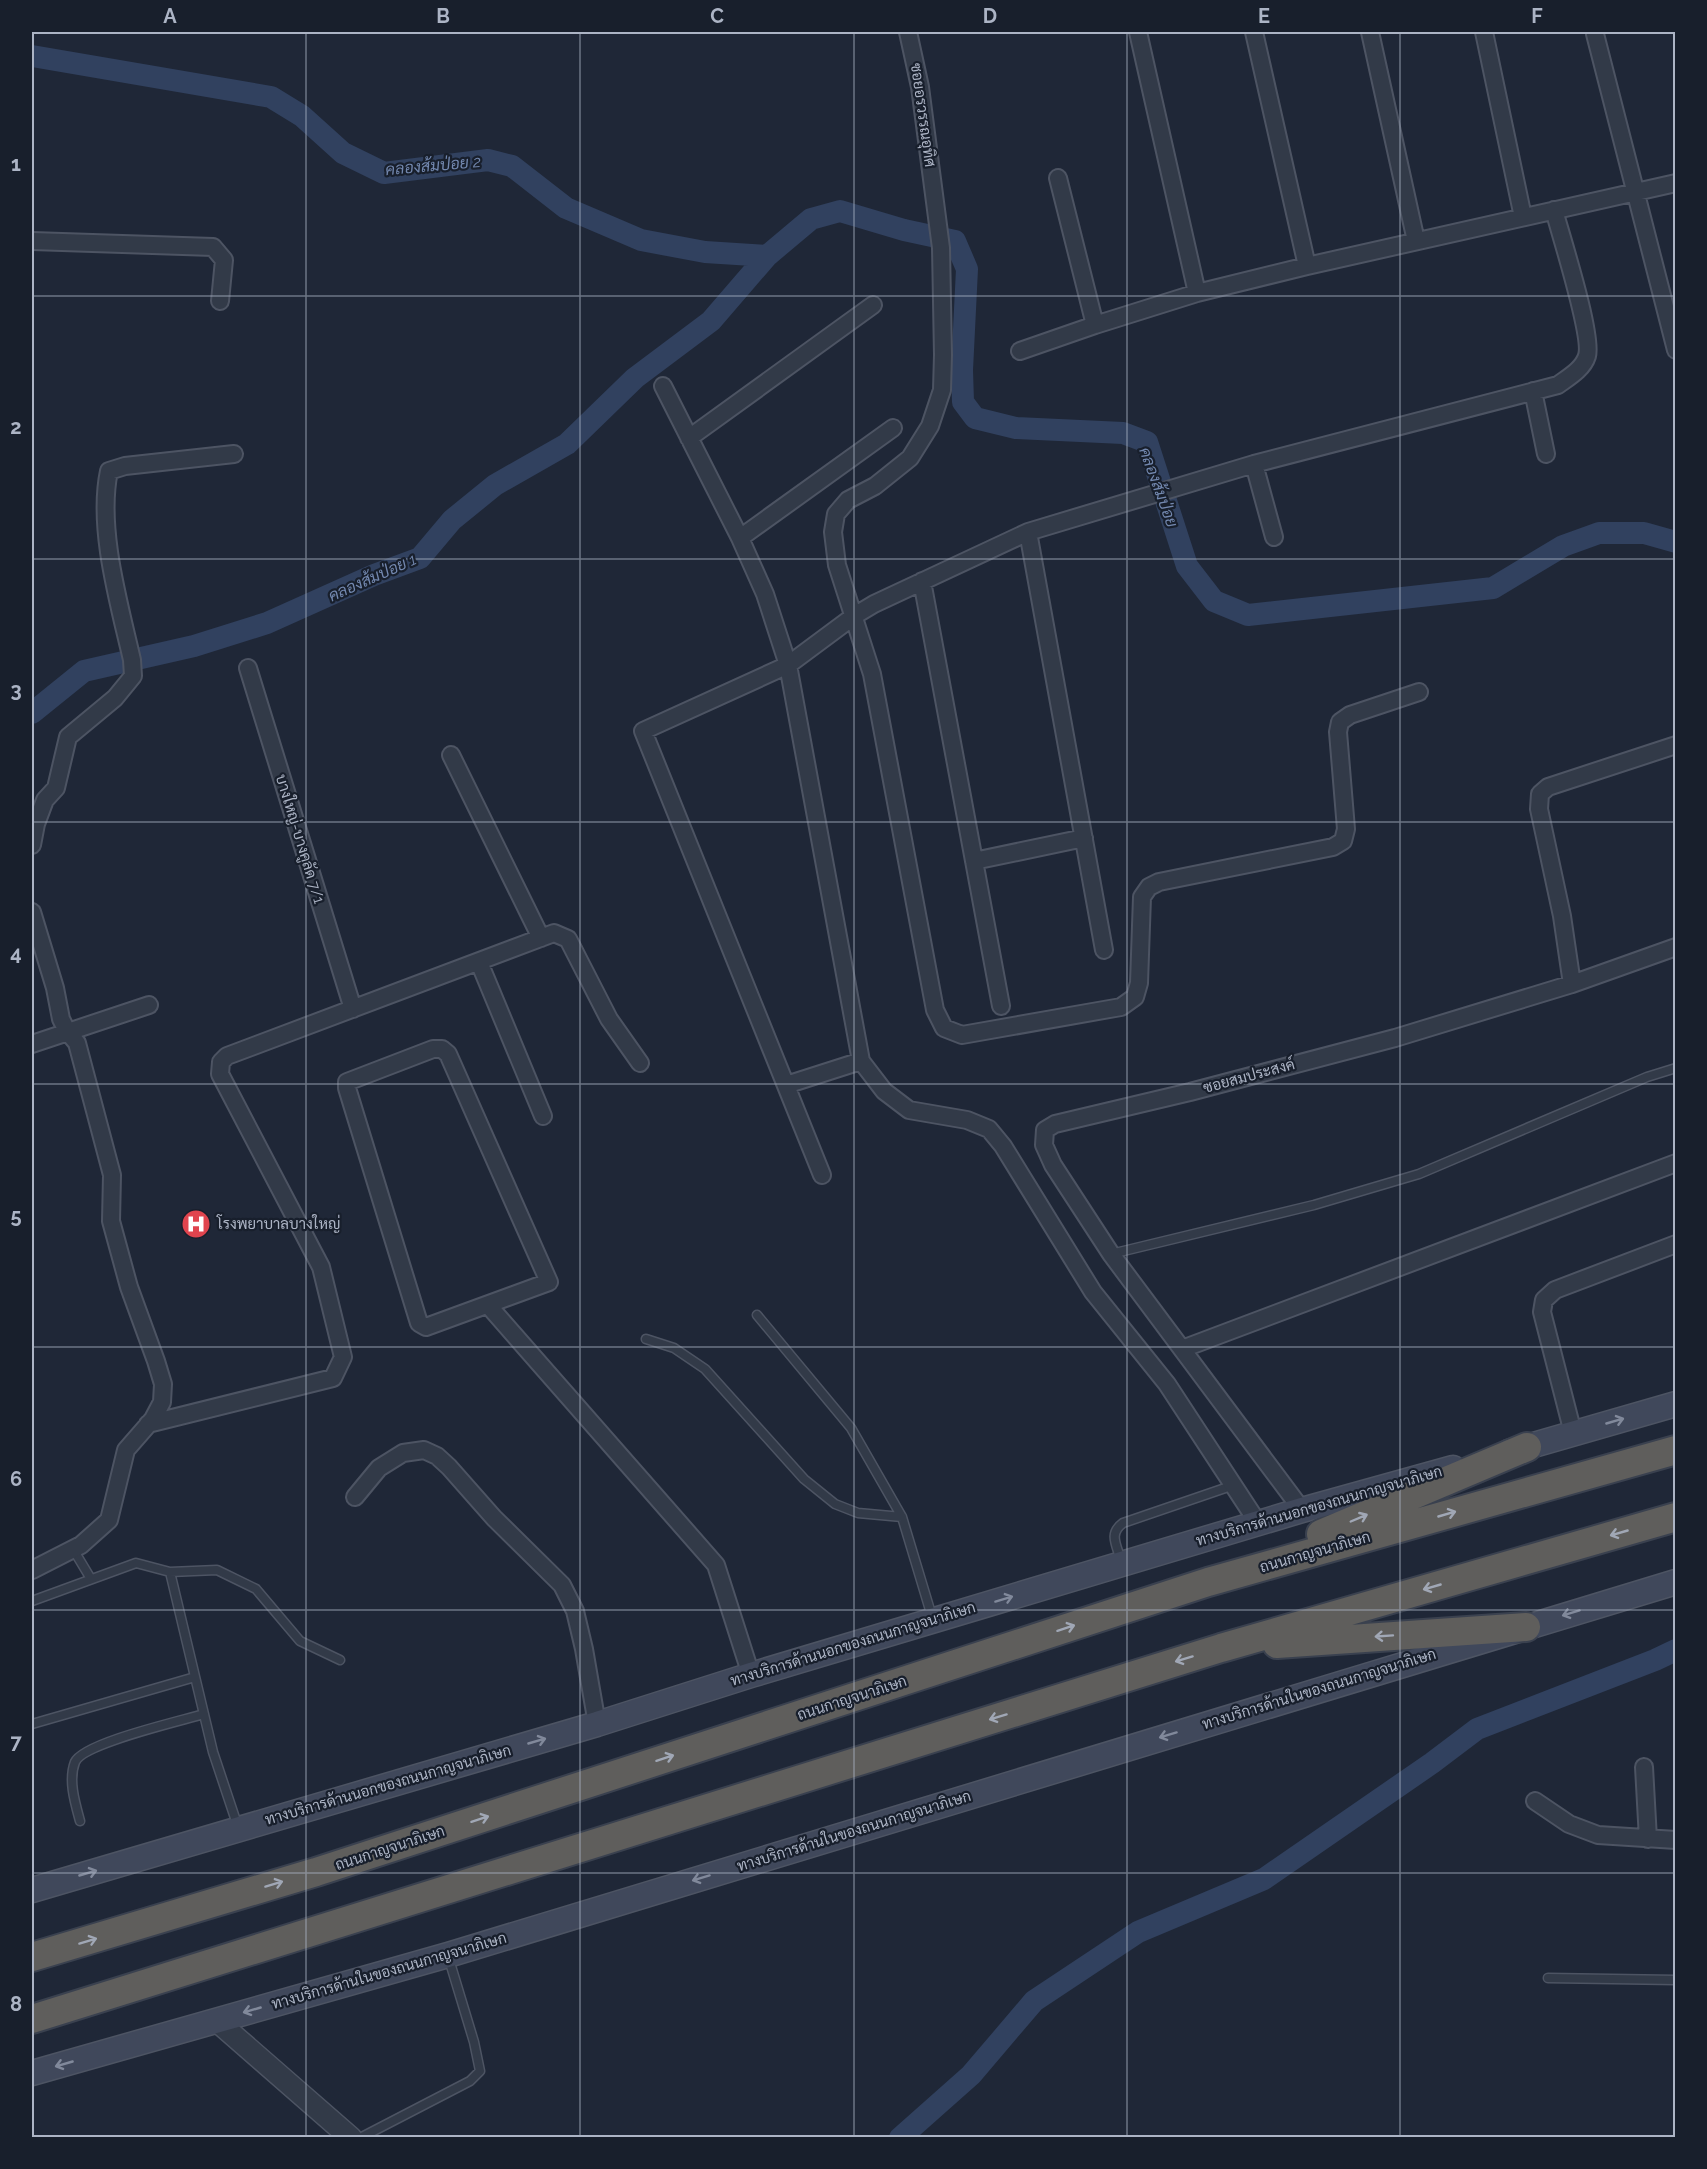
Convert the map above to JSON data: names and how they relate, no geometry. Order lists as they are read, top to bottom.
{
  "streets": {
    "highway": ["ถนนกาญจนาภิเษก"],
    "main road": ["ทางบริการด้านนอกของถนนกาญจนาภิเษก", "ทางบริการด้านในของถนนกาญจนาภิเษก"],
    "street": ["ซอยอรวรรณอุทิศ", "บางใหญ่-บางคูลัด 7/1", "ซอยสมประสงค์"]
  },
  "crossings": [
    ["ซอยสมประสงค์", "ทางบริการด้านนอกของถนนกาญจนาภิเษก"]
  ],
  "one_way": ["ทางบริการด้านนอกของถนนกาญจนาภิเษก", "ทางบริการด้านในของถนนกาญจนาภิเษก"],
  "water": ["คลองส้มป่อย 2", "คลองส้มป่อย", "คลองส้มป่อย 1"],
  "places": {
    "hospital": ["โรงพยาบาลบางใหญ่"]
  },
  "grid": {
    "columns": [
      "A",
      "B",
      "C",
      "D",
      "E",
      "F"
    ],
    "rows": [
      "1",
      "2",
      "3",
      "4",
      "5",
      "6",
      "7",
      "8"
    ]
  }
}
